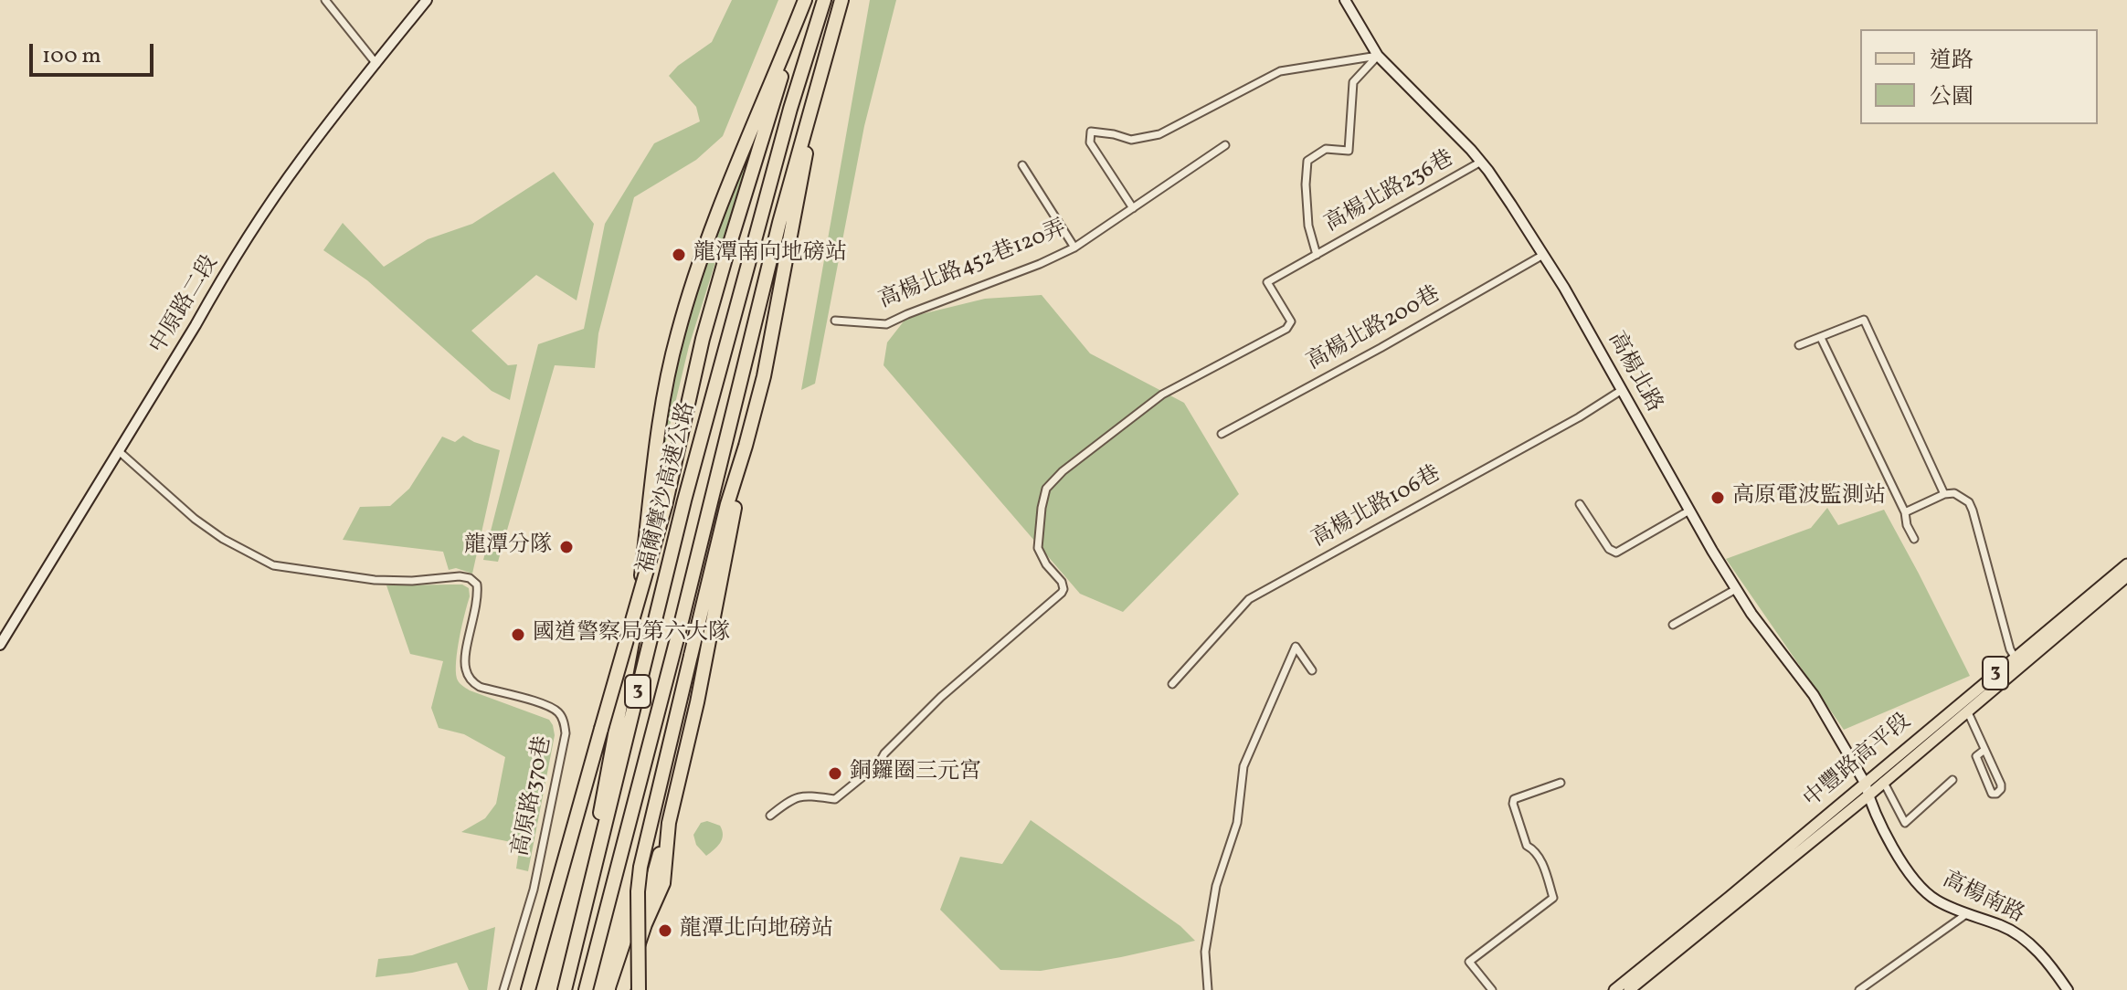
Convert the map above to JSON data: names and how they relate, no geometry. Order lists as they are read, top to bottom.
{
  "streets": {
    "highway": ["福爾摩沙高速公路", "3"],
    "main road": ["中豐路高平段"],
    "street": [
      "高楊北路236巷",
      "高楊北路452巷120弄",
      "中原路二段",
      "高楊北路200巷",
      "高楊北路",
      "高楊北路106巷",
      "高原路370巷",
      "高楊南路"
    ]
  },
  "crossings": [
    ["高楊北路236巷", "高楊北路"],
    ["中原路二段", "高原路370巷"],
    ["高楊北路200巷", "高楊北路"],
    ["高楊北路", "高楊北路106巷"],
    ["高楊北路", "中豐路高平段"],
    ["高楊北路", "高楊南路"],
    ["中豐路高平段", "高楊南路"]
  ],
  "places": [
    "龍潭南向地磅站",
    "高原電波監測站",
    "龍潭分隊",
    "國道警察局第六大隊",
    "銅鑼圈三元宮",
    "龍潭北向地磅站"
  ],
  "legend": ["道路", "公園"],
  "scale_bar": "100 m"
}
